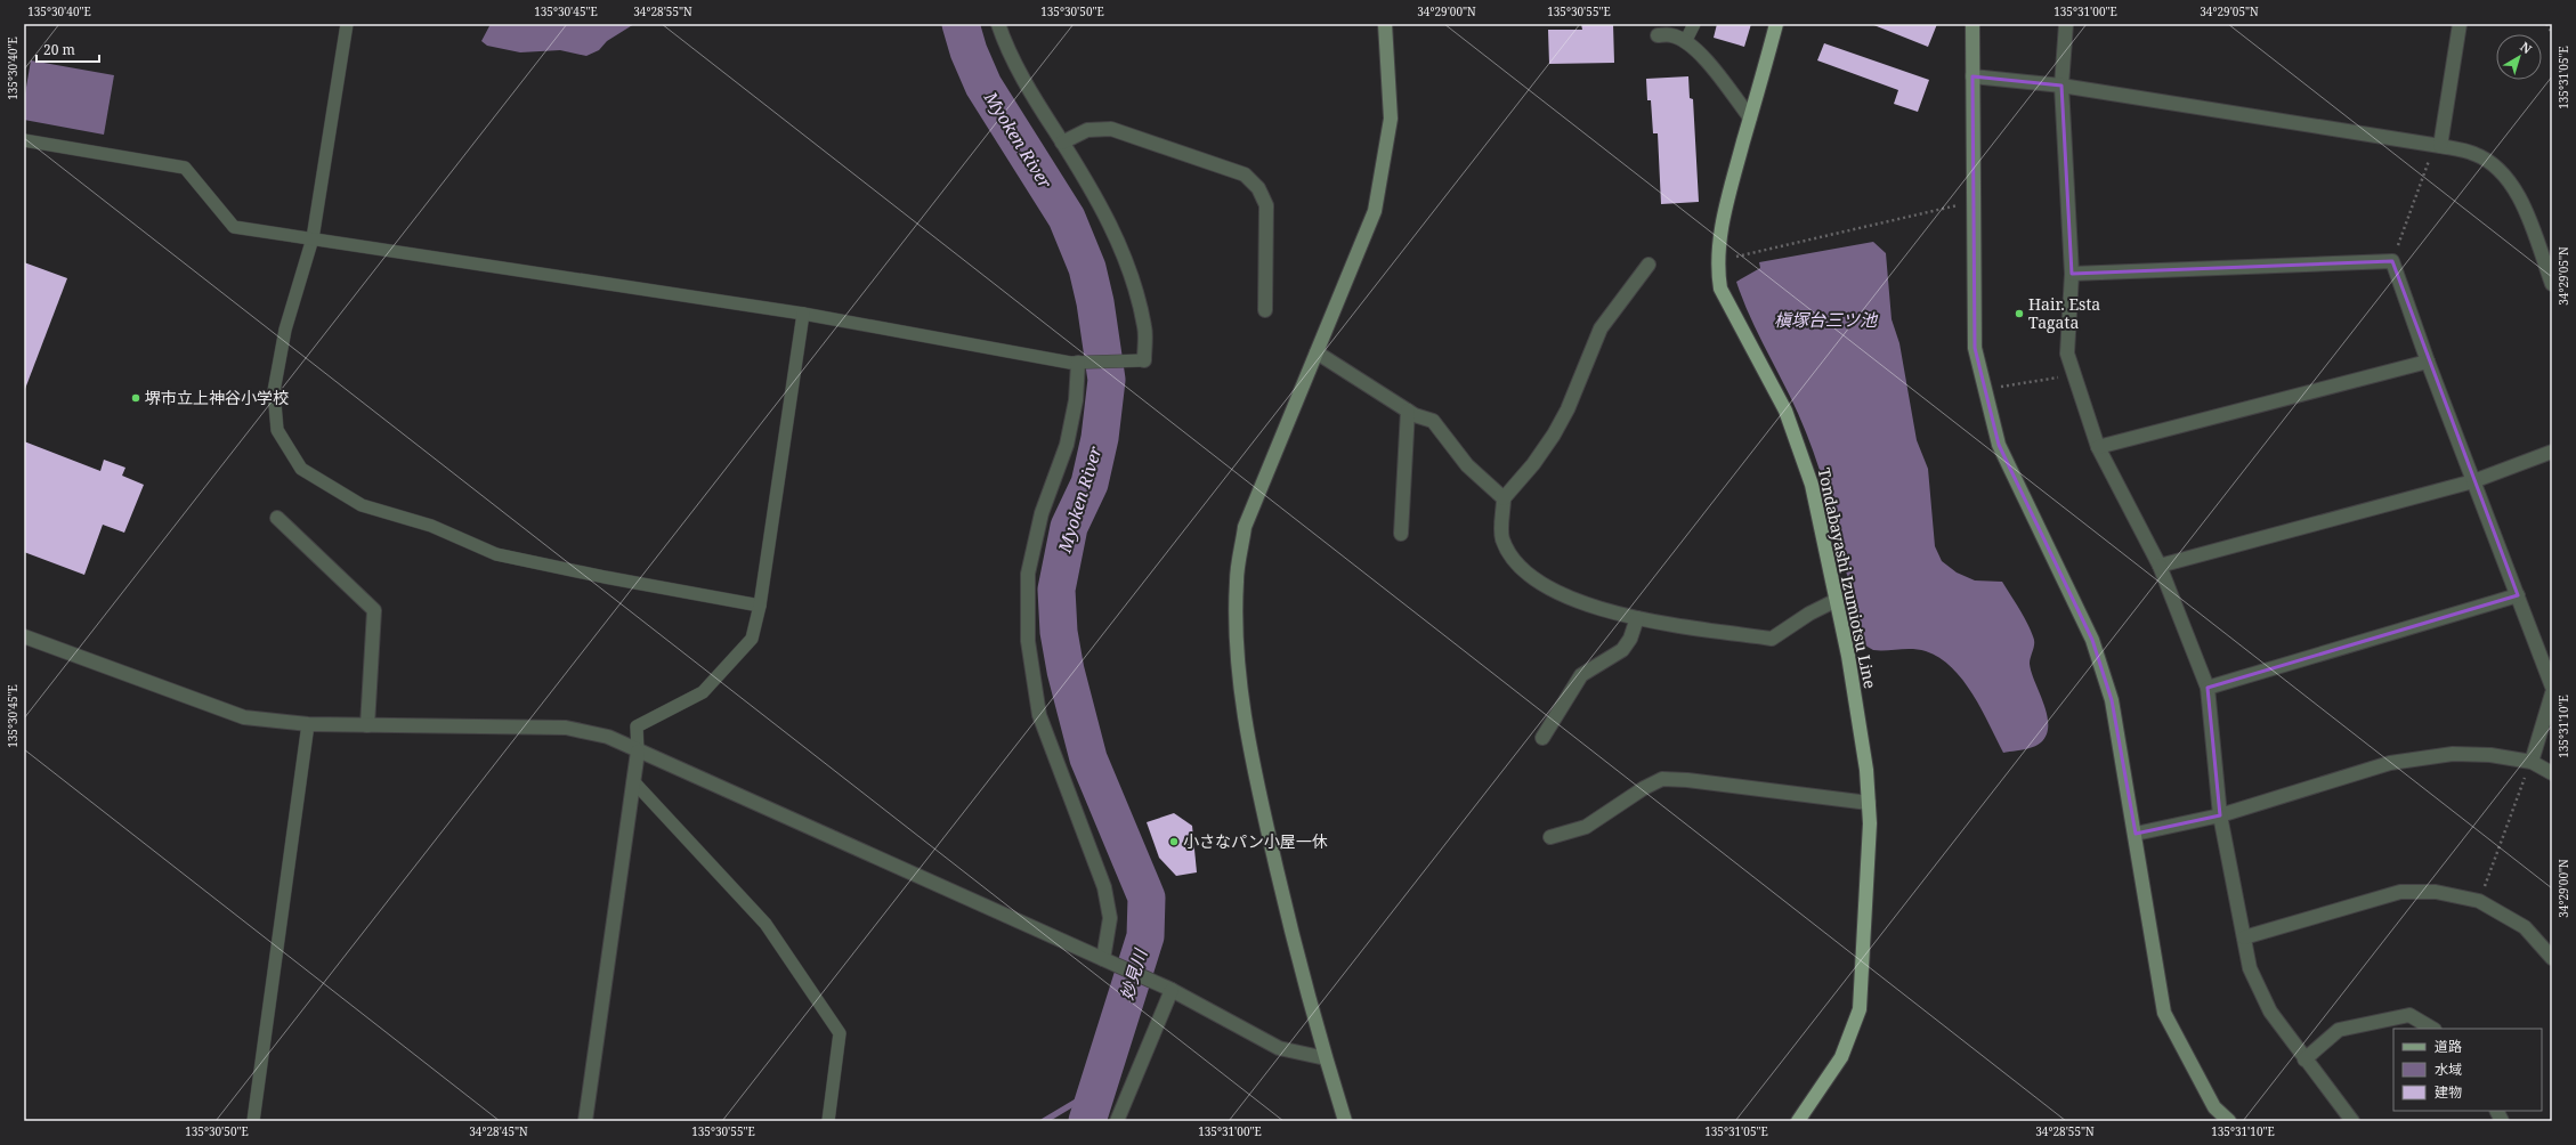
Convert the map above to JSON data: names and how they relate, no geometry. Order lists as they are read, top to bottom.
{
  "streets": {
    "main road": ["Tondabayashi Izumiotsu Line"]
  },
  "water": ["Myoken River", "槇塚台三ツ池", "妙見川"],
  "places": ["Hair. Esta Tagata", "堺市立上神谷小学校", "小さなパン小屋一休"],
  "legend": ["道路", "水域", "建物"],
  "scale_bar": "20 m",
  "north": "top right",
  "coordinates": [
    "135°30'40\"E",
    "135°30'45\"E",
    "34°28'55\"N",
    "135°30'50\"E",
    "34°29'00\"N",
    "135°30'55\"E",
    "135°31'00\"E",
    "34°29'05\"N",
    "135°31'05\"E",
    "135°31'10\"E",
    "34°28'45\"N"
  ]
}
